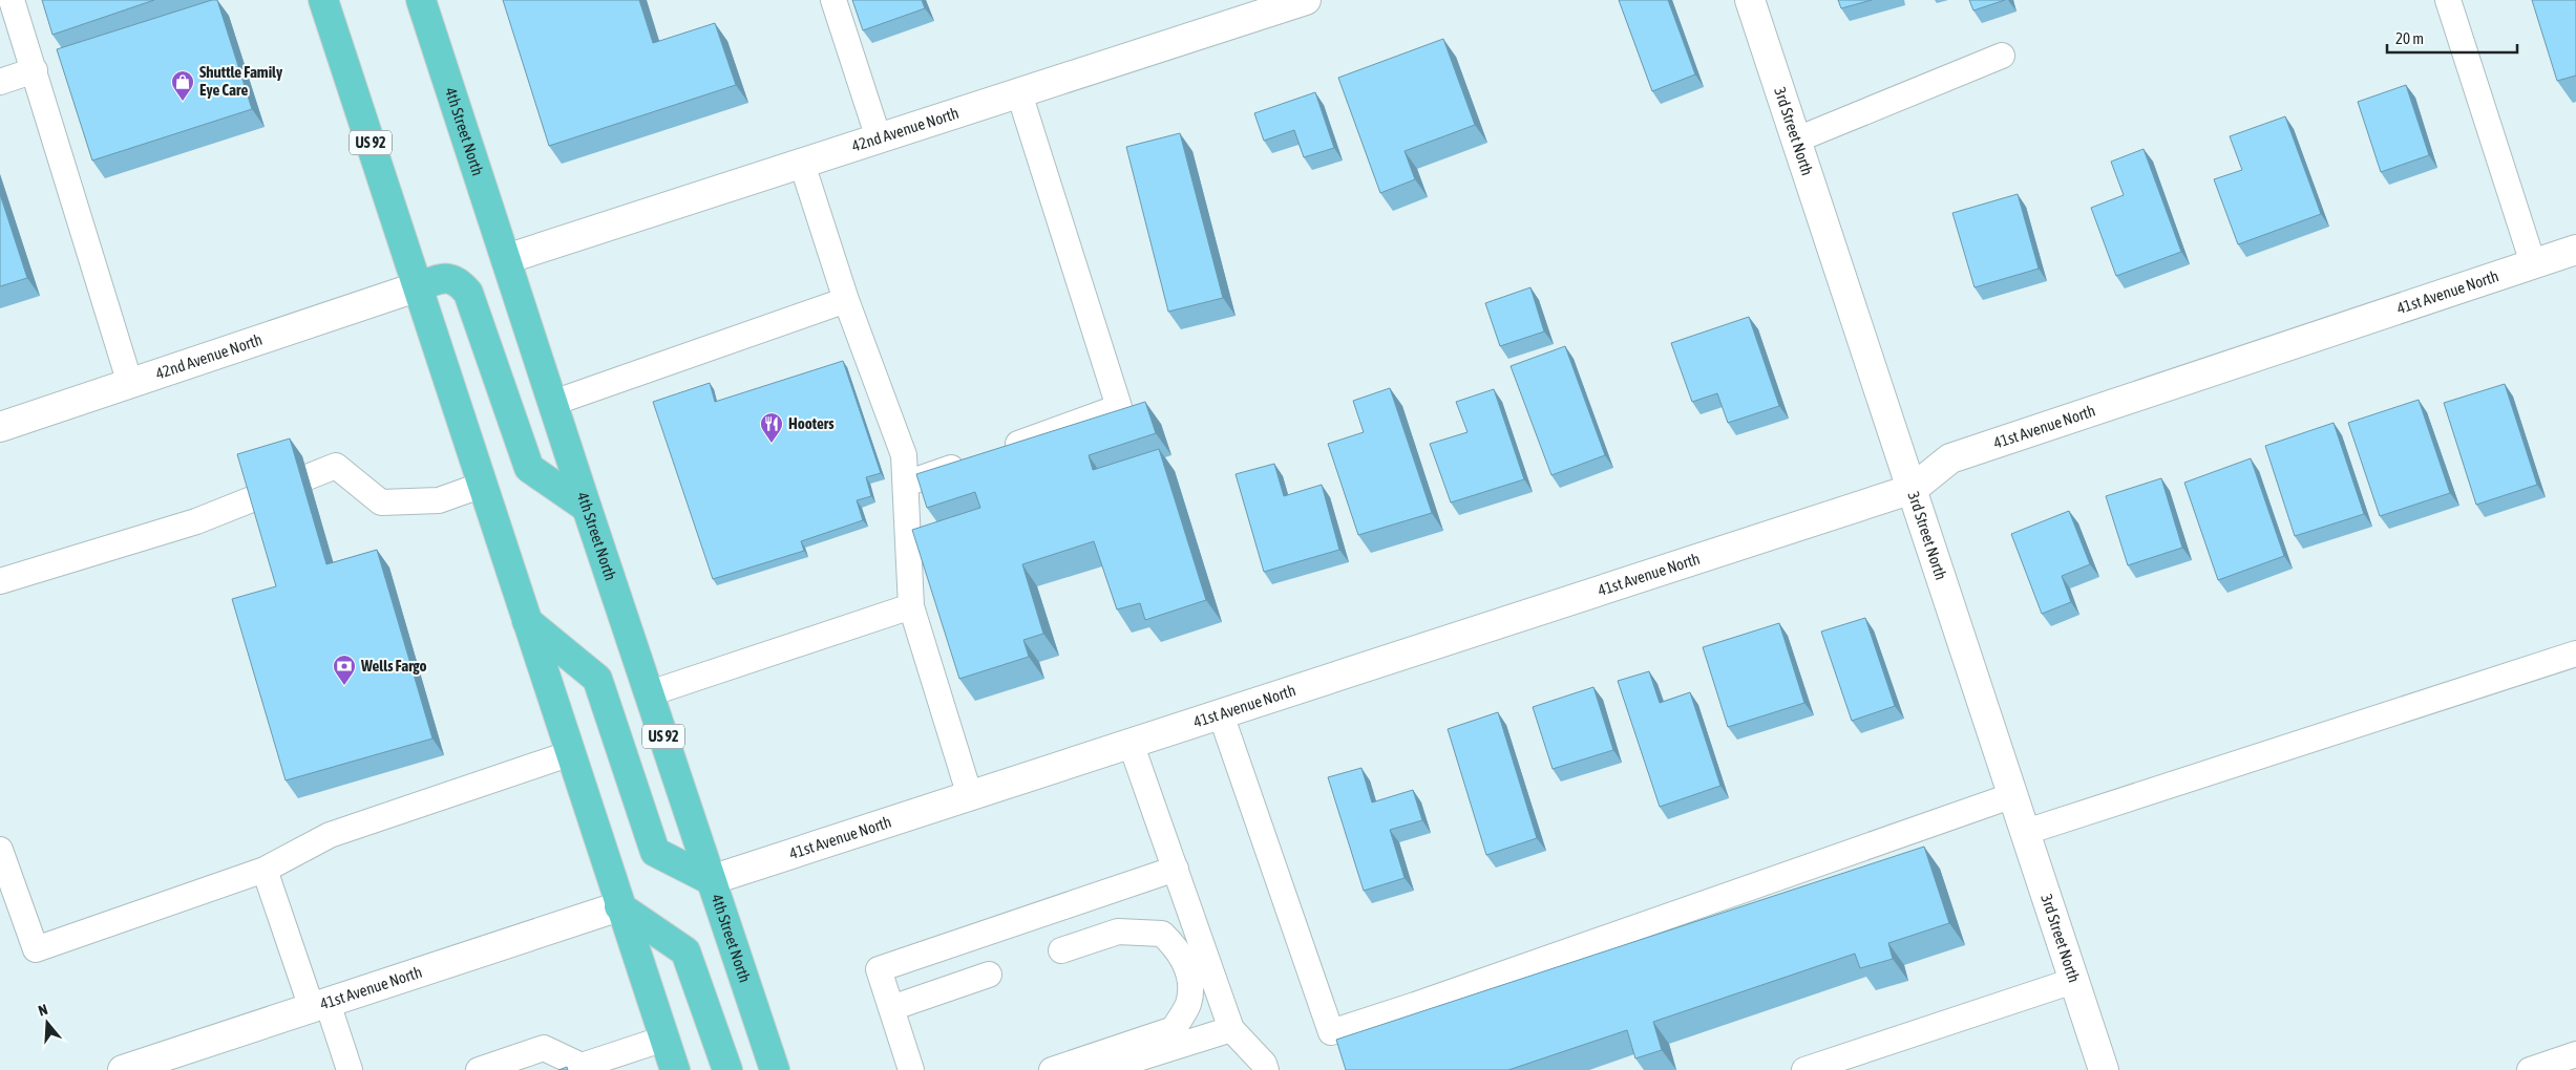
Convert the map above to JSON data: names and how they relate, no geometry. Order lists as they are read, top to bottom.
{
  "streets": {
    "main road": ["4th Street North", "US 92"],
    "street": ["42nd Avenue North", "3rd Street North", "41st Avenue North"]
  },
  "crossings": [
    ["42nd Avenue North", "4th Street North"],
    ["42nd Avenue North", "US 92"],
    ["3rd Street North", "41st Avenue North"],
    ["4th Street North", "41st Avenue North"],
    ["US 92", "41st Avenue North"]
  ],
  "places": {
    "shop": ["Shuttle Family Eye Care"],
    "restaurant": ["Hooters"],
    "bank": ["Wells Fargo"]
  },
  "scale_bar": "20 m",
  "north": "top"
}
